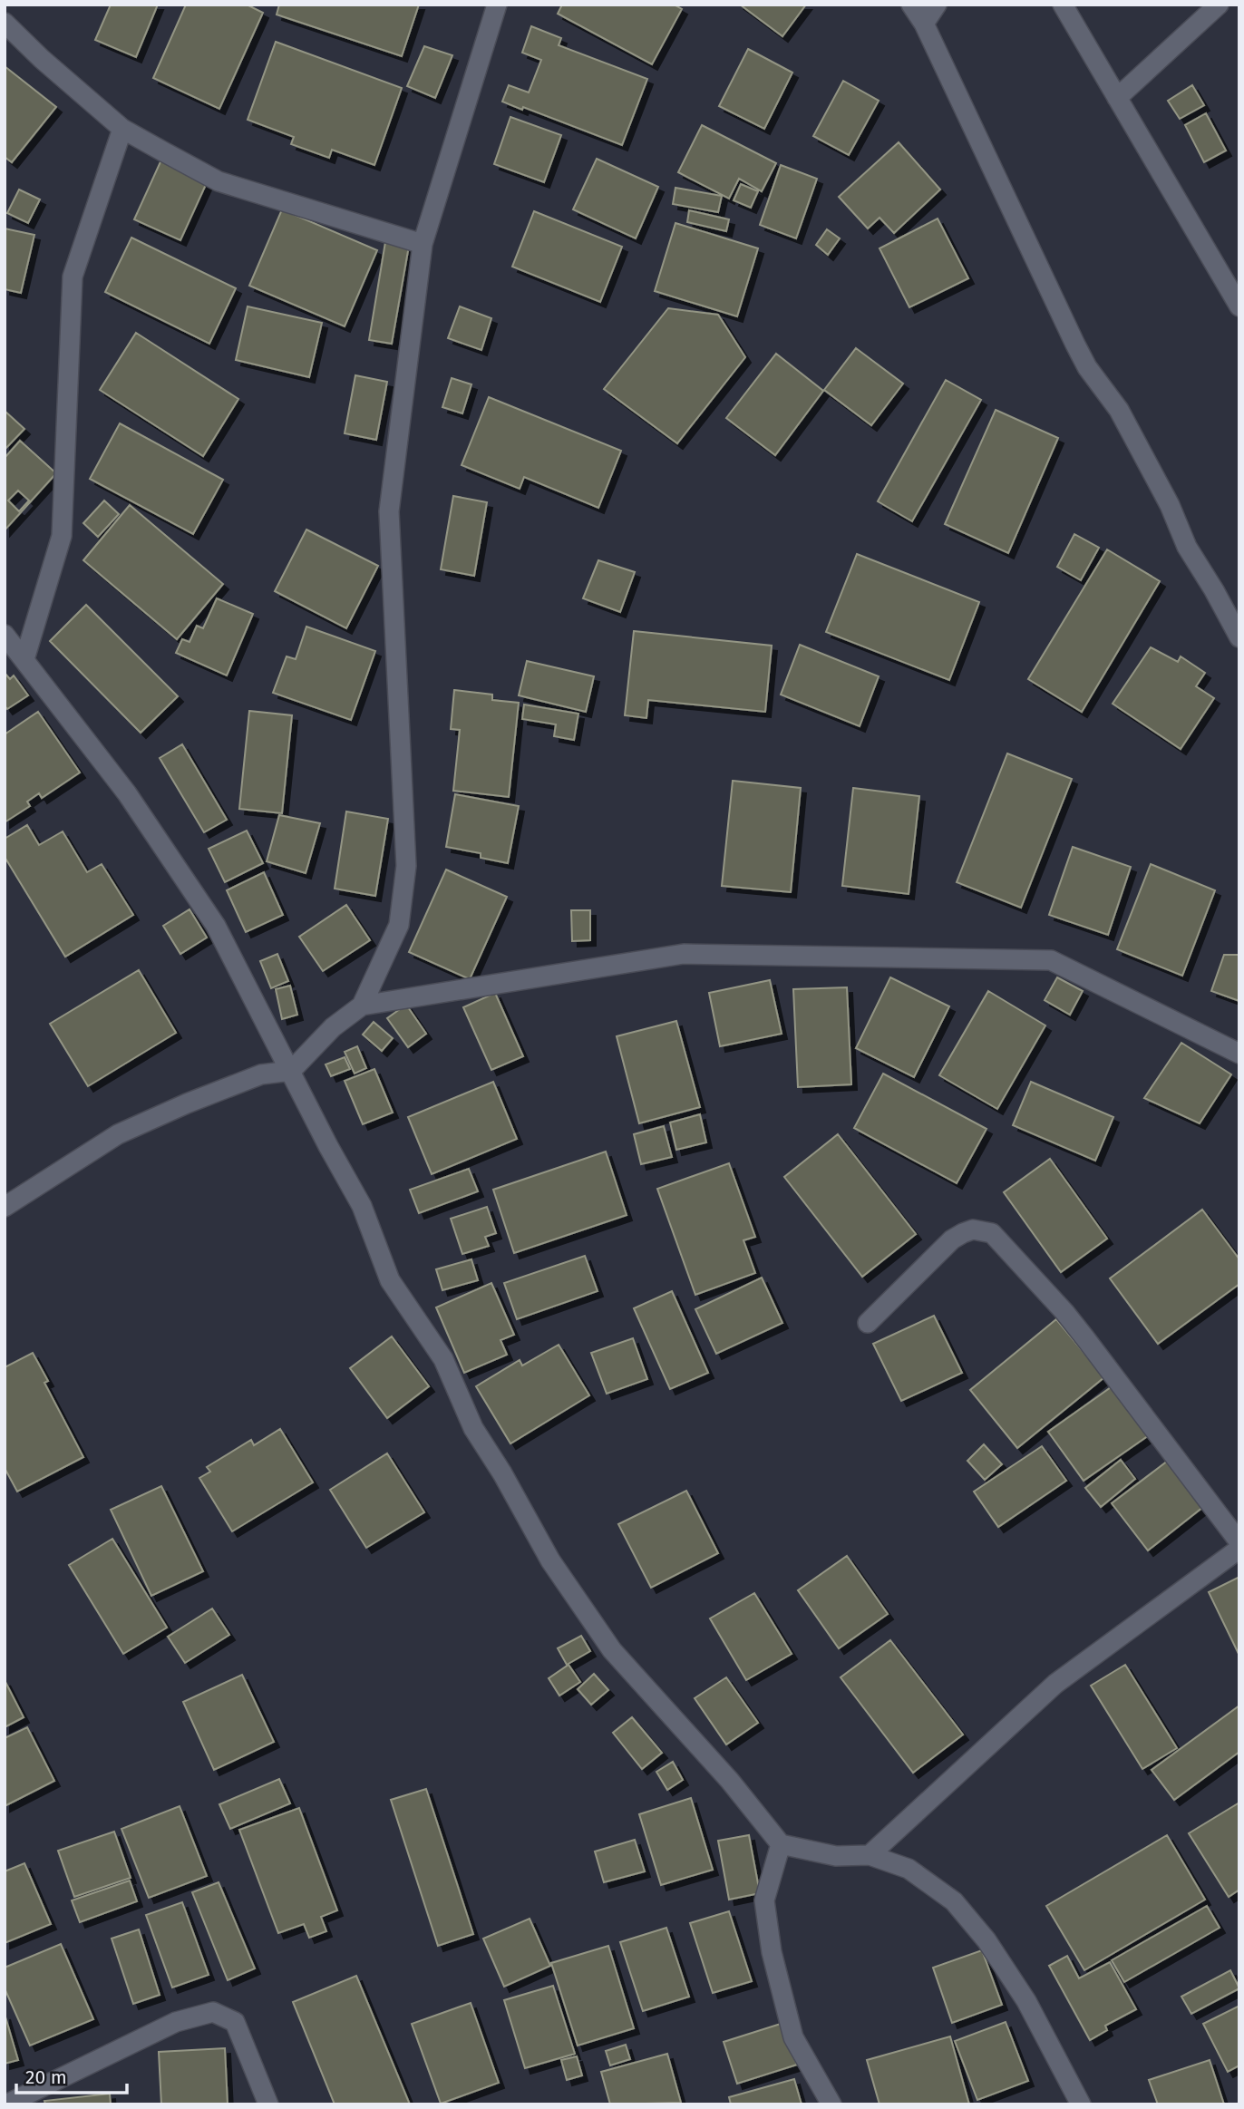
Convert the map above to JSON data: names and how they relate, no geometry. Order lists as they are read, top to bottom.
{
  "scale_bar": "20 m"
}
